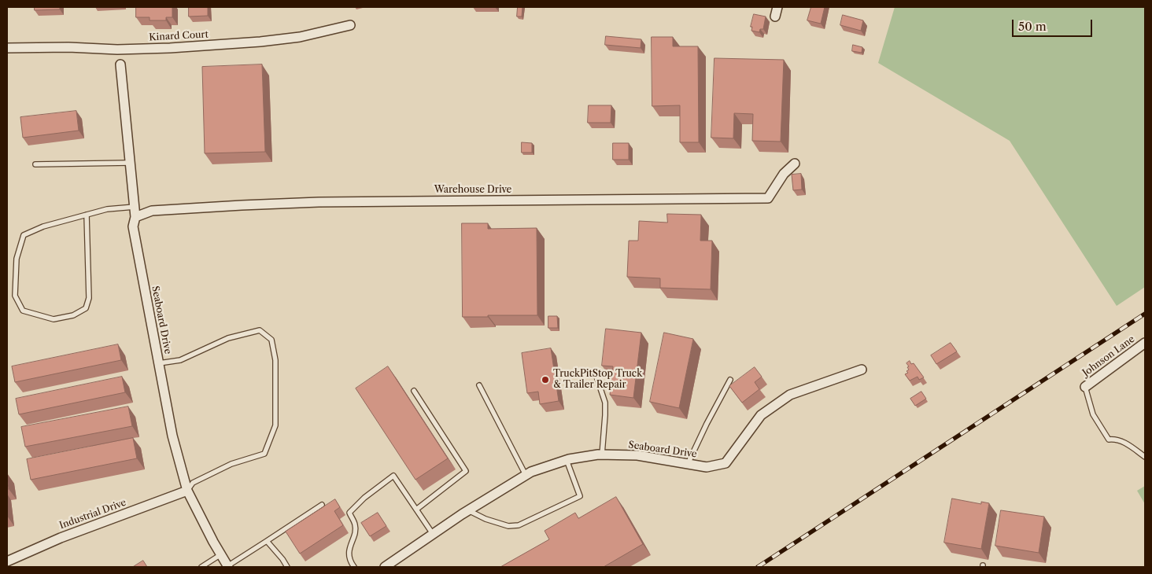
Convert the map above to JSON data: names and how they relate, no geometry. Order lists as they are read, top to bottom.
{
  "streets": {
    "street": [
      "Kinard Court",
      "Warehouse Drive",
      "Seaboard Drive",
      "Johnson Lane",
      "Industrial Drive"
    ]
  },
  "crossings": [
    ["Warehouse Drive", "Seaboard Drive"],
    ["Seaboard Drive", "Industrial Drive"]
  ],
  "places": ["TruckPitStop Truck & Trailer Repair"],
  "scale_bar": "50 m"
}
